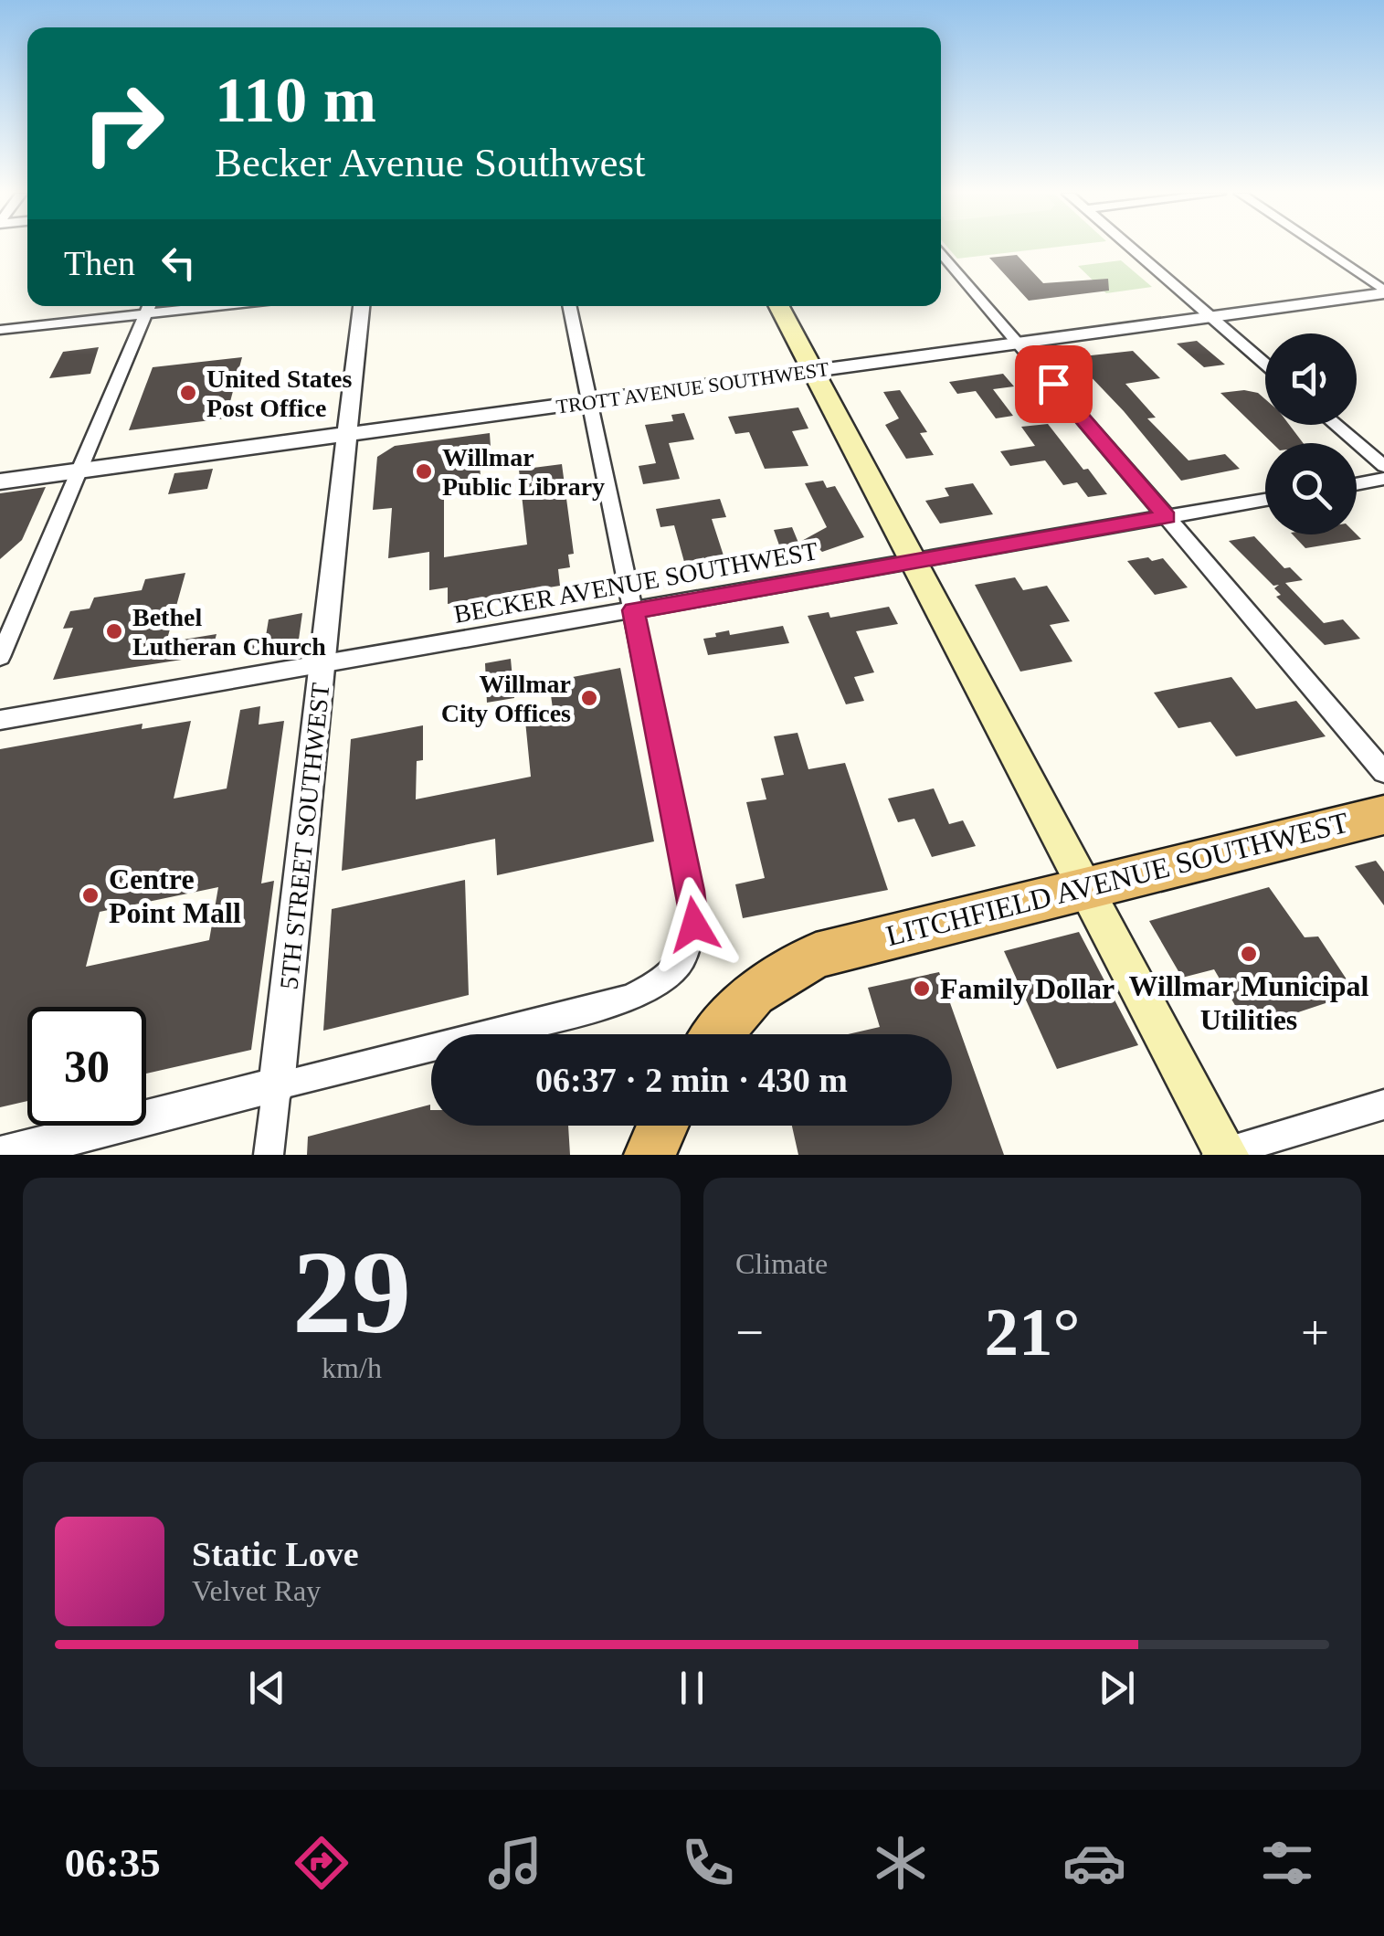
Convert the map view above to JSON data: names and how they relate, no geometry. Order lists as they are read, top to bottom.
{
  "streets": {
    "highway": ["LITCHFIELD AVENUE SOUTHWEST"],
    "street": ["TROTT AVENUE SOUTHWEST", "BECKER AVENUE SOUTHWEST", "5TH STREET SOUTHWEST"]
  },
  "crossings": [
    ["TROTT AVENUE SOUTHWEST", "5TH STREET SOUTHWEST"],
    ["BECKER AVENUE SOUTHWEST", "5TH STREET SOUTHWEST"]
  ],
  "places": [
    "United States Post Office",
    "Willmar Public Library",
    "Bethel Lutheran Church",
    "Willmar City Offices",
    "Centre Point Mall",
    "Willmar Municipal Utilities",
    "Family Dollar"
  ],
  "page": {
    "turn": ["110 m", "Becker Avenue Southwest"],
    "then": "Then",
    "limit": "30",
    "trip": "06:37 · 2 min · 430 m",
    "tile": [
      ["29", "km/h"],
      "Climate"
    ],
    "heat": ["−", "21°", "+"],
    "song": ["Static Love", "Velvet Ray"],
    "tabs": "06:35"
  }
}
